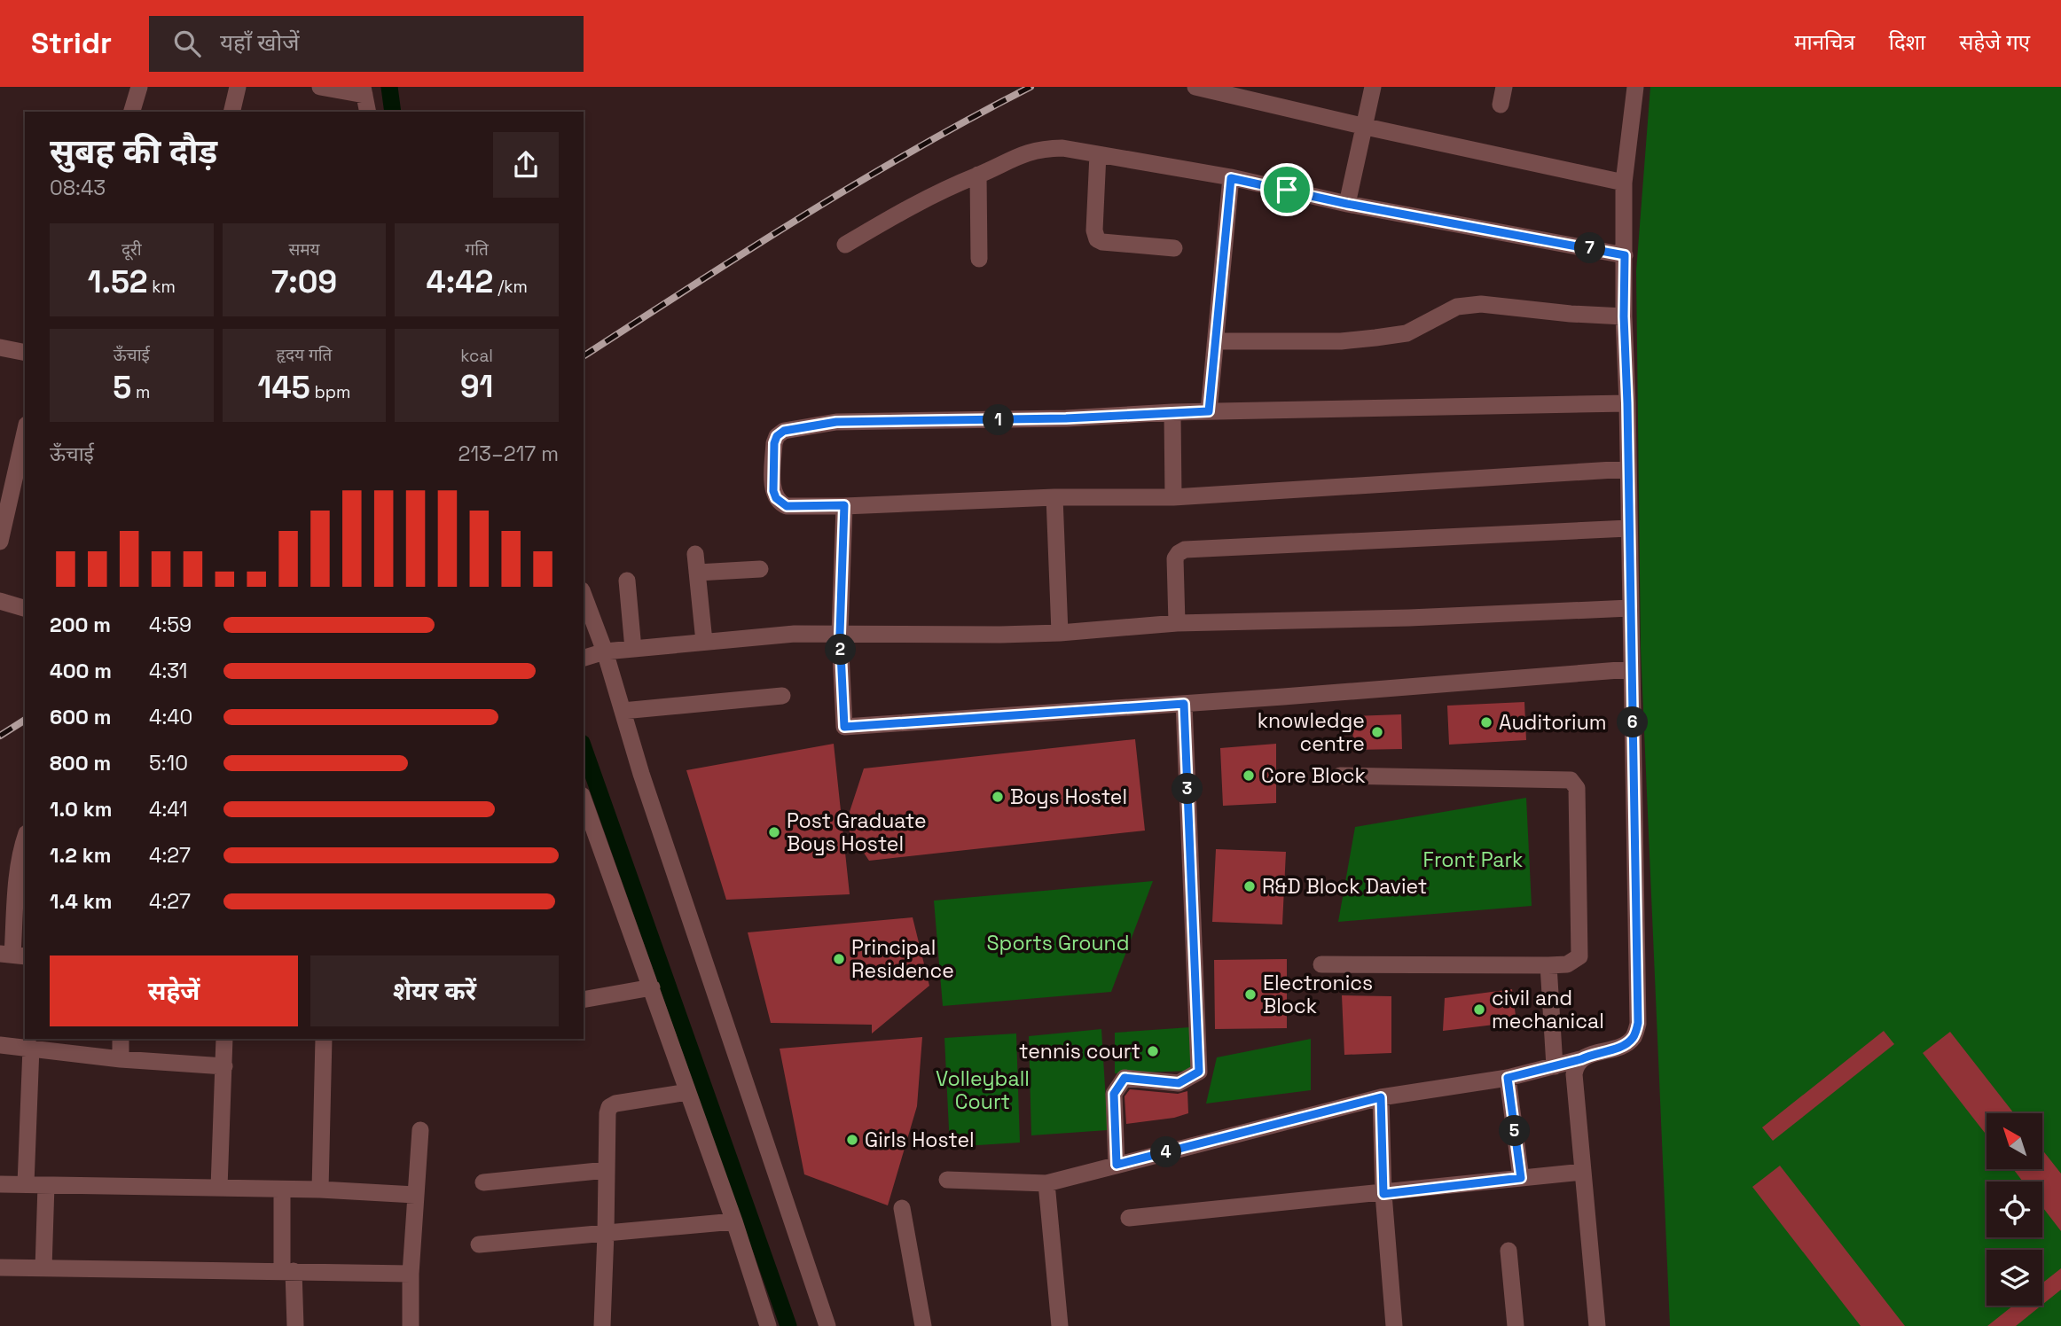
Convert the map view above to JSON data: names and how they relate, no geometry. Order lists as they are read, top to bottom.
{
  "parks": ["Front Park", "Sports Ground", "Volleyball Court"],
  "places": [
    "Auditorium",
    "knowledge centre",
    "Core Block",
    "Boys Hostel",
    "Post Graduate Boys Hostel",
    "R&D Block Daviet",
    "Principal Residence",
    "Electronics Block",
    "civil and mechanical",
    "tennis court",
    "Girls Hostel"
  ],
  "north": "top left",
  "page": {
    "header": "Stridr",
    "search": "यहाँ खोजें",
    "nav": ["मानचित्र", "दिशा", "सहेजे गए"],
    "heading": ["सुबह की दौड़", "08:43"],
    "stats": [
      ["दूरी", "1.52 km"],
      ["समय", "7:09"],
      ["गति", "4:42 /km"],
      ["ऊँचाई", "5 m"],
      ["हृदय गति", "145 bpm"],
      ["kcal", "91"]
    ],
    "pins": [
      "7",
      "1",
      "2",
      "6",
      "3",
      "5",
      "4"
    ],
    "chart": ["ऊँचाई", "213–217 m"],
    "list": [
      {
        "name": "200 m",
        "note": "4:59"
      },
      {
        "name": "400 m",
        "note": "4:31"
      },
      {
        "name": "600 m",
        "note": "4:40"
      },
      {
        "name": "800 m",
        "note": "5:10"
      },
      {
        "name": "1.0 km",
        "note": "4:41"
      },
      {
        "name": "1.2 km",
        "note": "4:27"
      },
      {
        "name": "1.4 km",
        "note": "4:27"
      }
    ],
    "buttons": ["सहेजें", "शेयर करें"]
  }
}
